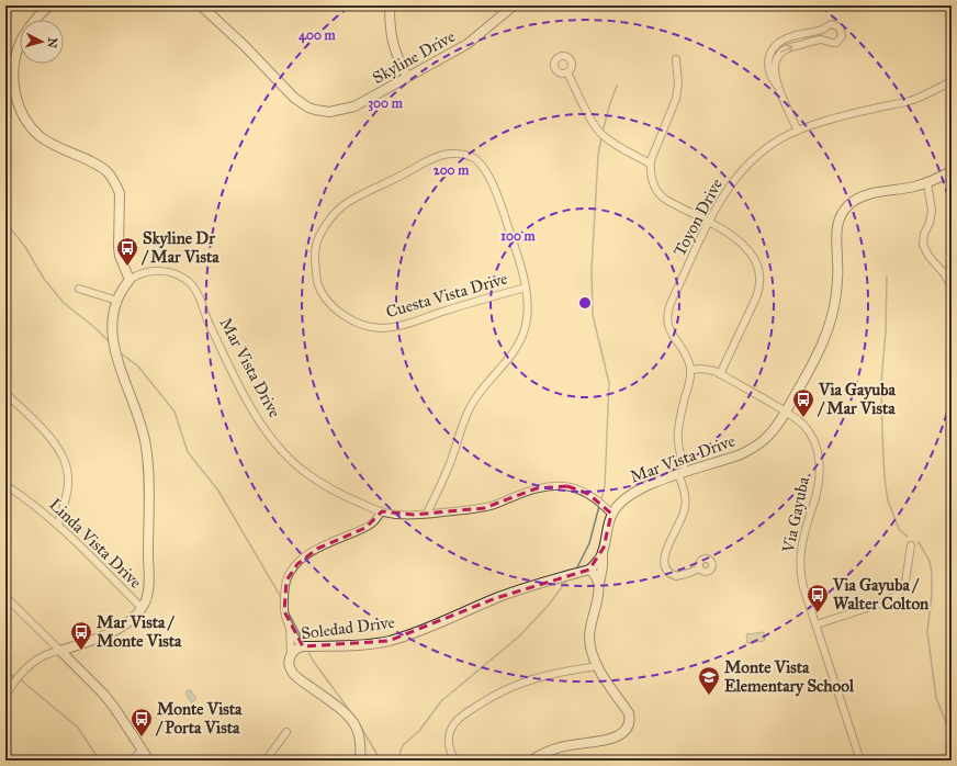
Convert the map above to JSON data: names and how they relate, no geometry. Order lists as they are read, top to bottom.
{
  "streets": {
    "street": [
      "Skyline Drive",
      "Toyon Drive",
      "Cuesta Vista Drive",
      "Mar Vista Drive",
      "Via Gayuba",
      "Linda Vista Drive",
      "Soledad Drive"
    ]
  },
  "crossings": [
    ["Toyon Drive", "Mar Vista Drive"],
    ["Toyon Drive", "Via Gayuba"],
    ["Cuesta Vista Drive", "Mar Vista Drive"],
    ["Mar Vista Drive", "Via Gayuba"]
  ],
  "places": {
    "bus stop": [
      "Skyline Dr / Mar Vista",
      "Via Gayuba / Mar Vista",
      "Via Gayuba / Walter Colton",
      "Mar Vista / Monte Vista",
      "Monte Vista / Porta Vista"
    ],
    "school or university": ["Monte Vista Elementary School"]
  },
  "north": "right",
  "rings": [
    "400 m",
    "300 m",
    "200 m",
    "100 m"
  ]
}
